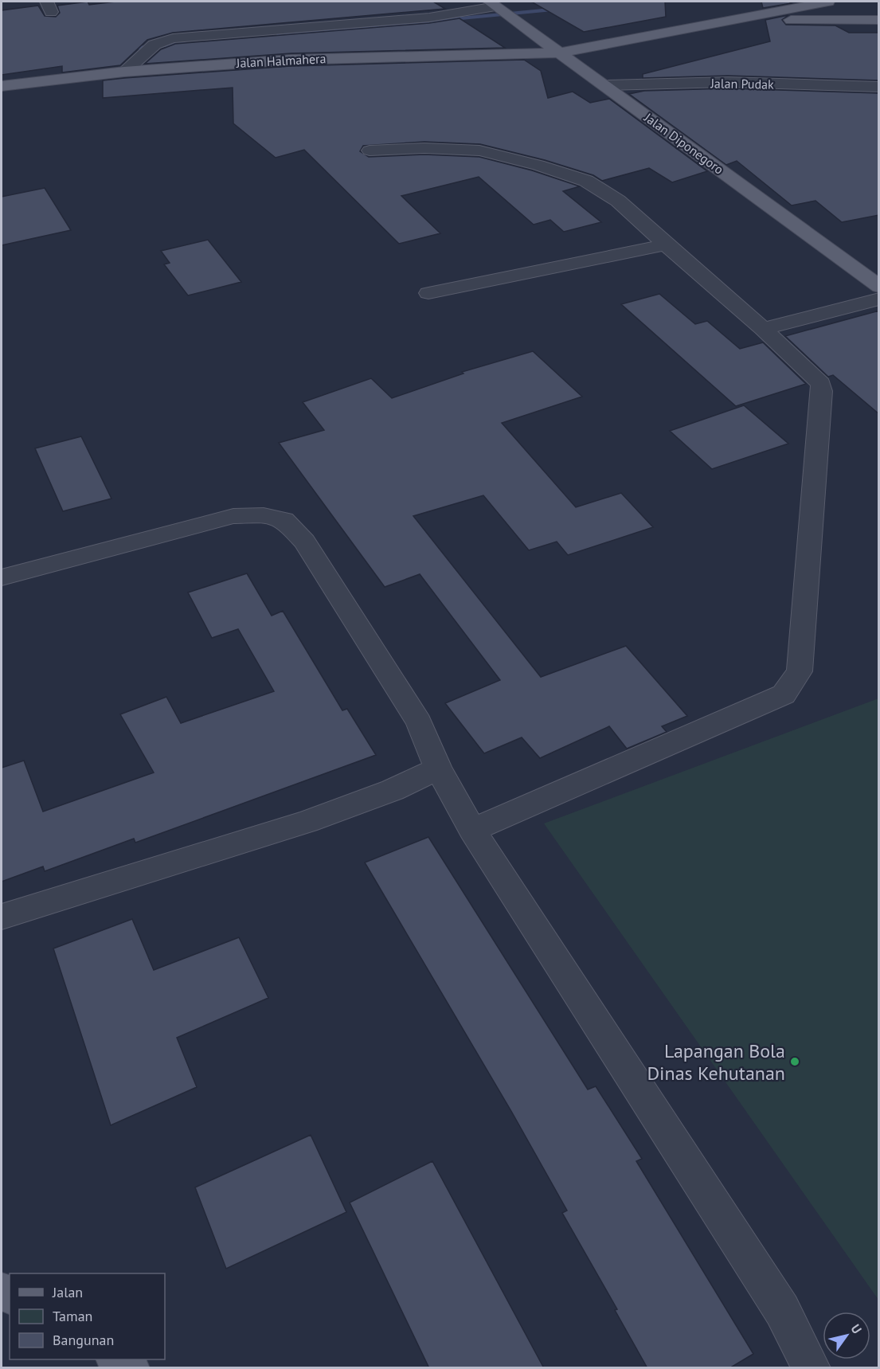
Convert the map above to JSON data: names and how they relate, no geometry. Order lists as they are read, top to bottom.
{
  "streets": {
    "main road": ["Jalan Halmahera", "Jalan Diponegoro"],
    "street": ["Jalan Pudak"]
  },
  "crossings": [
    ["Jalan Halmahera", "Jalan Diponegoro"],
    ["Jalan Pudak", "Jalan Diponegoro"]
  ],
  "places": ["Lapangan Bola Dinas Kehutanan"],
  "legend": ["Jalan", "Taman", "Bangunan"],
  "north": "top right"
}
